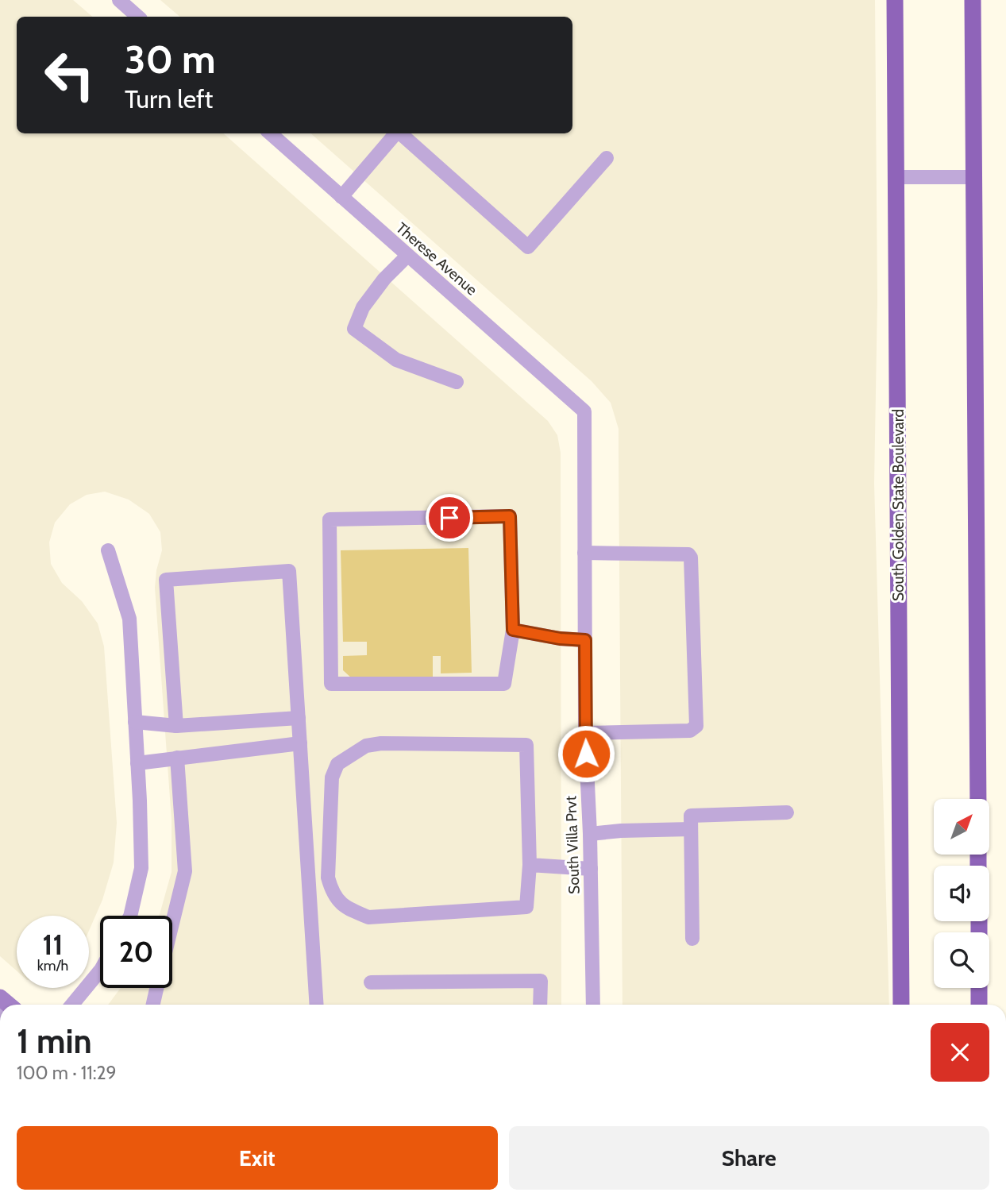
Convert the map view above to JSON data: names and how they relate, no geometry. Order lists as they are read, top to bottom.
{
  "streets": {
    "main road": ["South Golden State Boulevard"],
    "lane": ["Therese Avenue", "South Villa Prvt"]
  },
  "crossings": [
    ["Therese Avenue", "South Villa Prvt"]
  ],
  "north": "top right",
  "page": {
    "turn": ["30 m", "Turn left"],
    "speed": "11 km/h",
    "limit": "20",
    "heading": ["1 min", "100 m · 11:29"],
    "buttons": ["Exit", "Share"]
  }
}
